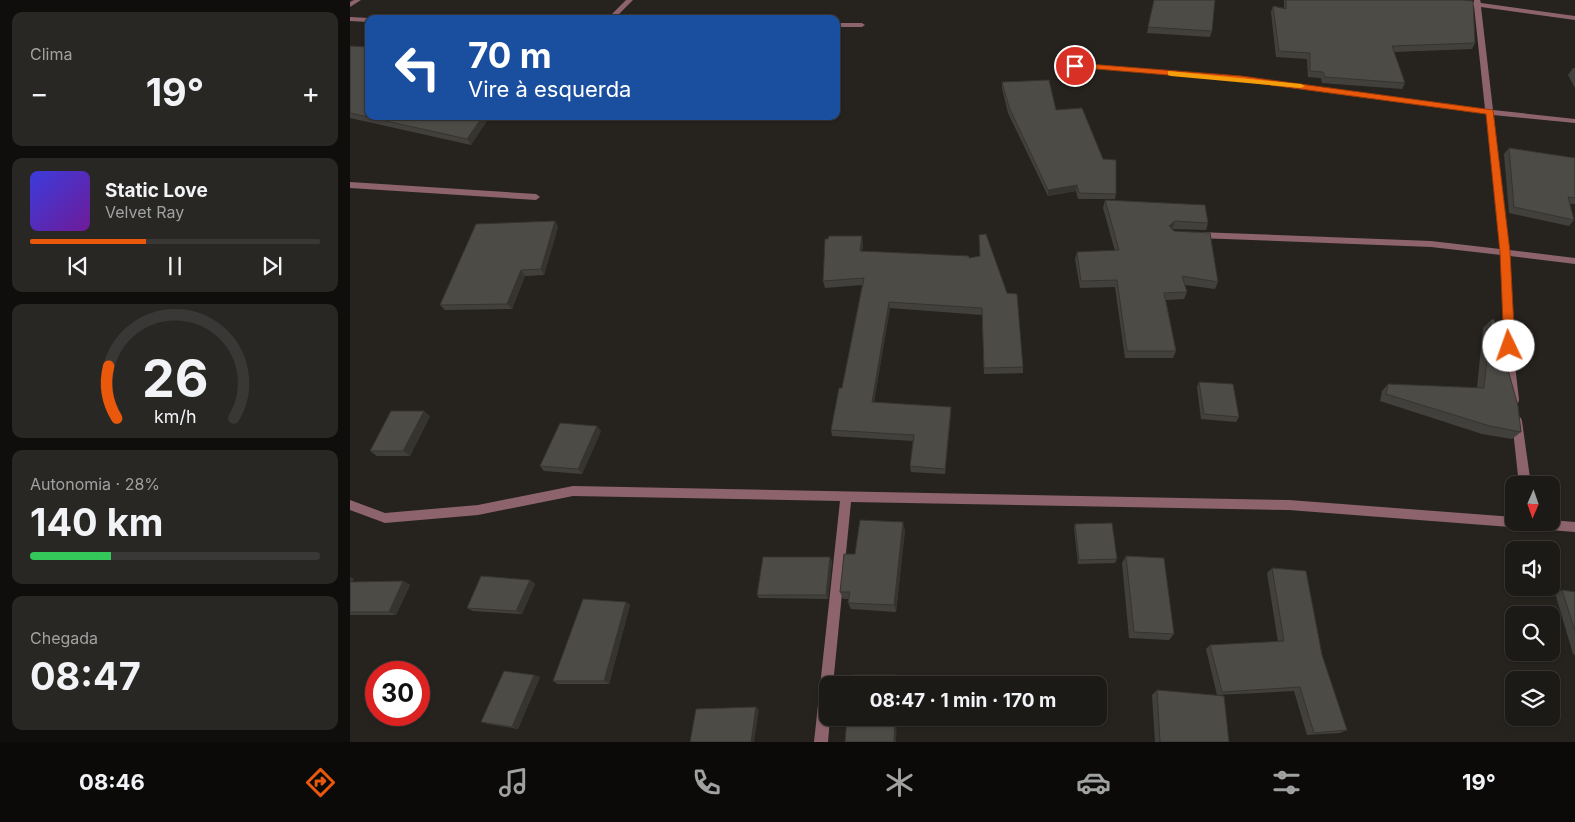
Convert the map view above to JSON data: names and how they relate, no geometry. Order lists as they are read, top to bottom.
{
  "north": "bottom",
  "page": {
    "tile": [
      "Clima",
      ["Autonomia · 28%", "140 km"],
      ["Chegada", "08:47"]
    ],
    "turn": ["70 m", "Vire à esquerda"],
    "heat": ["−", "19°", "+"],
    "song": ["Static Love", "Velvet Ray"],
    "limit": "30",
    "trip": "08:47 · 1 min · 170 m",
    "tabs": ["08:46", "19°"],
    "gauge": ["26", "km/h"]
  }
}
